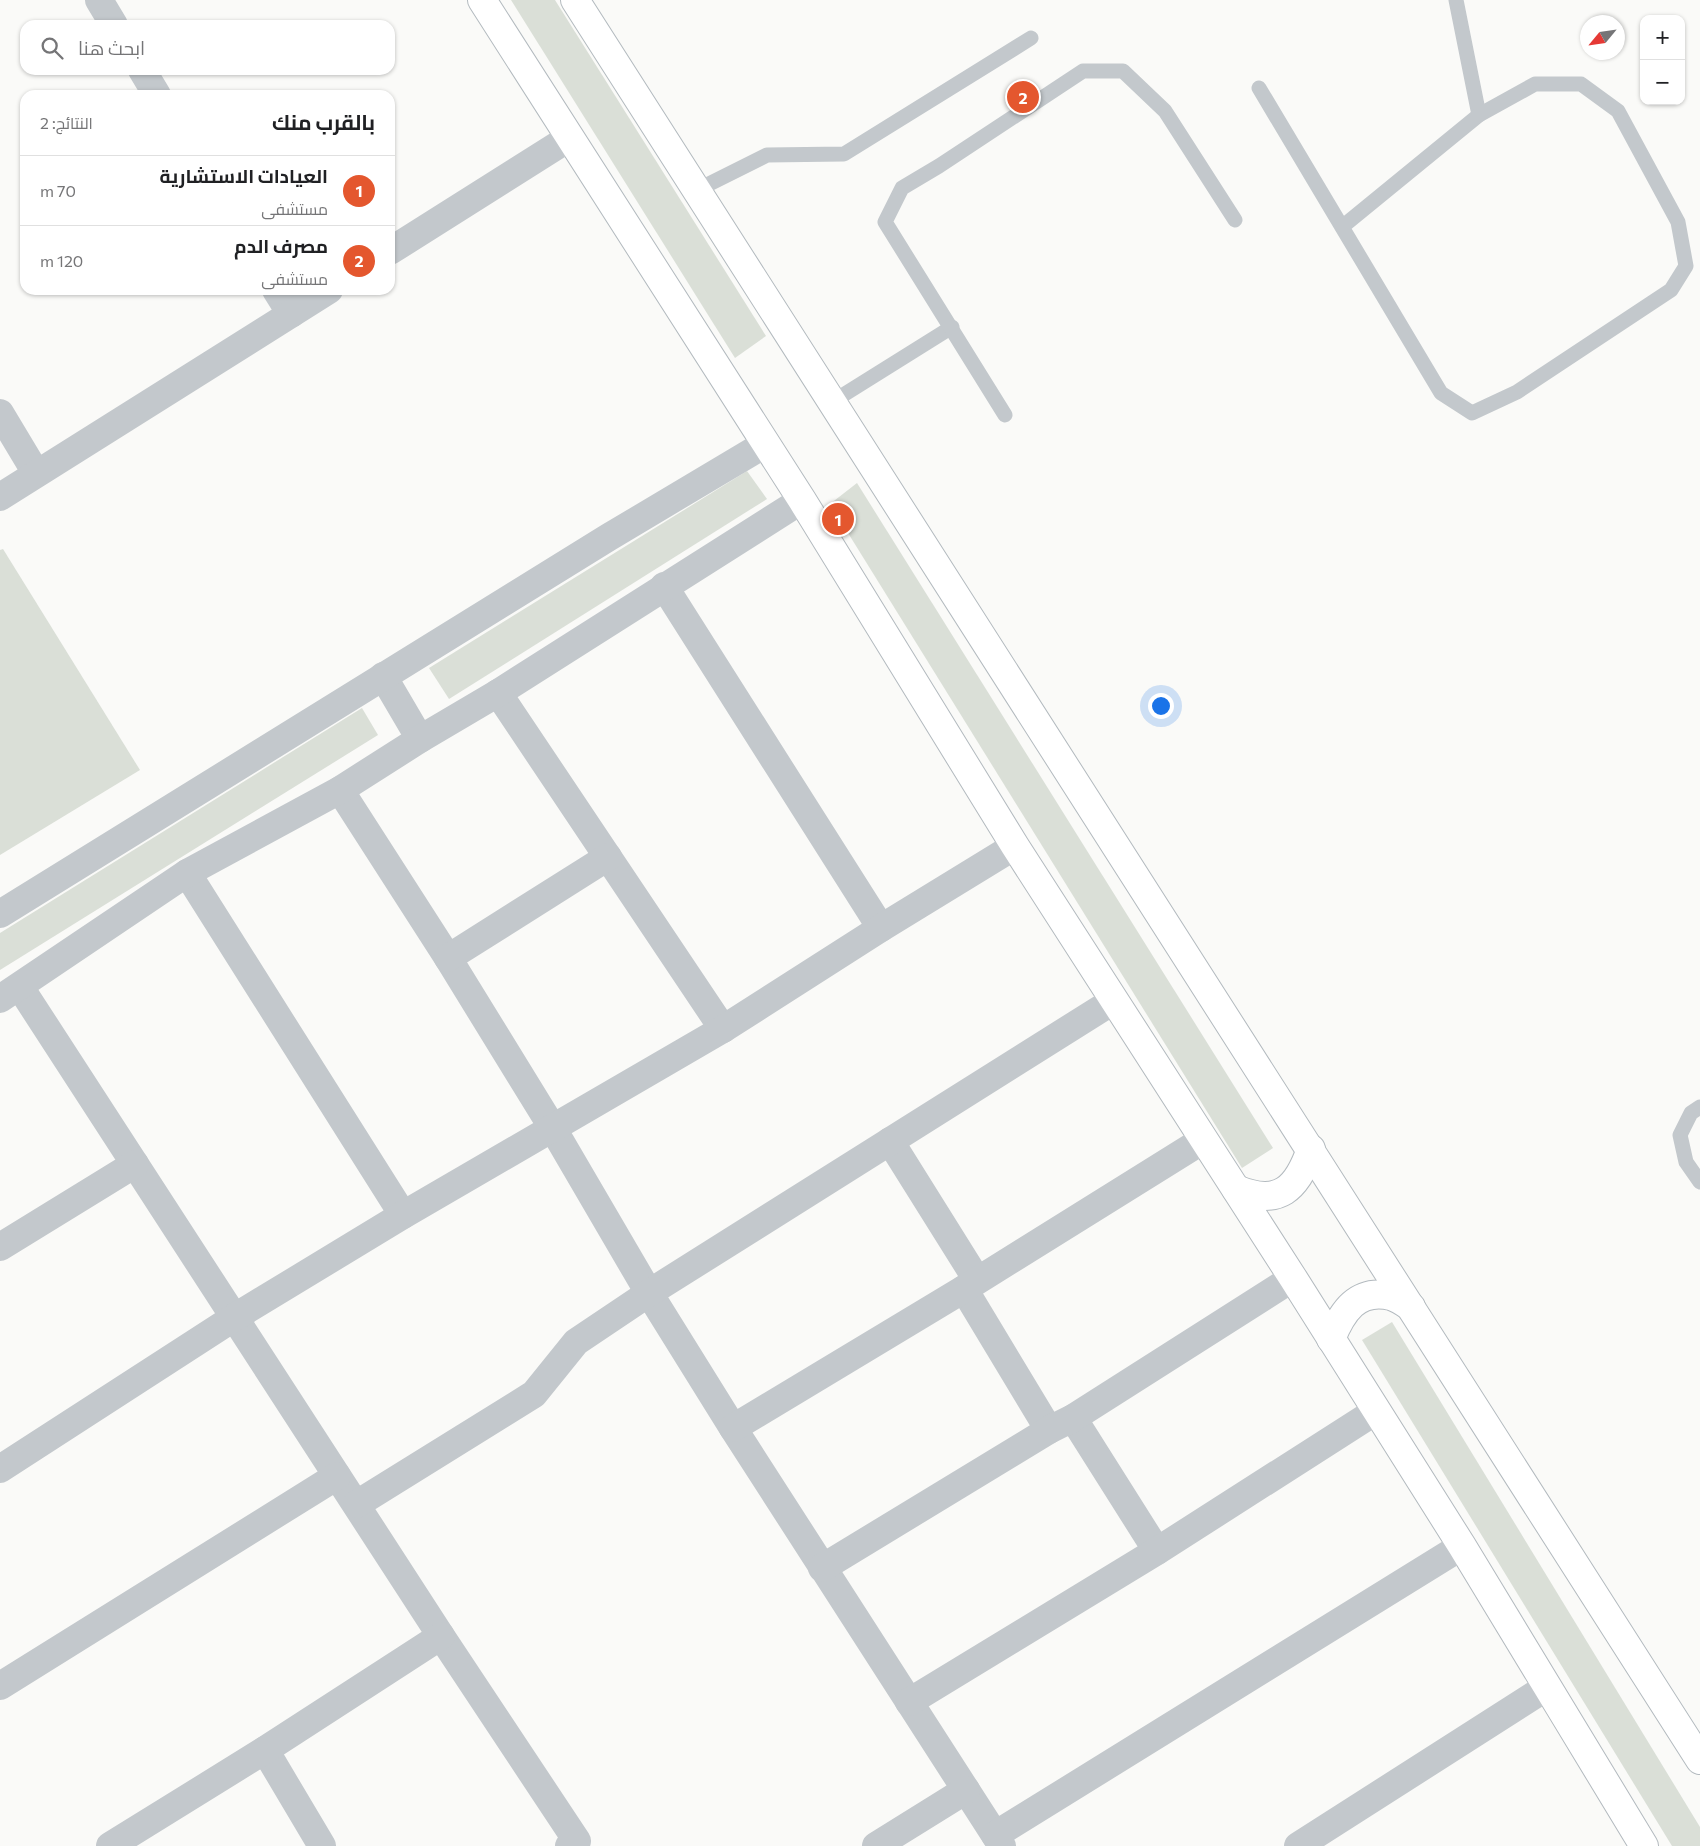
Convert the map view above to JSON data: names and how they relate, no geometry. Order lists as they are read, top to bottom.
{
  "north": "bottom left",
  "page": {
    "map_buttons": ["+", "−"],
    "search": "ابحث هنا",
    "pins": ["2", "1"],
    "heading": ["بالقرب منك", "النتائج: 2"],
    "list": [
      {
        "mark": "1",
        "name": "العيادات الاستشارية",
        "note": "مستشفى",
        "value": "70 m"
      },
      {
        "mark": "2",
        "name": "مصرف الدم",
        "note": "مستشفى",
        "value": "120 m"
      }
    ]
  }
}
